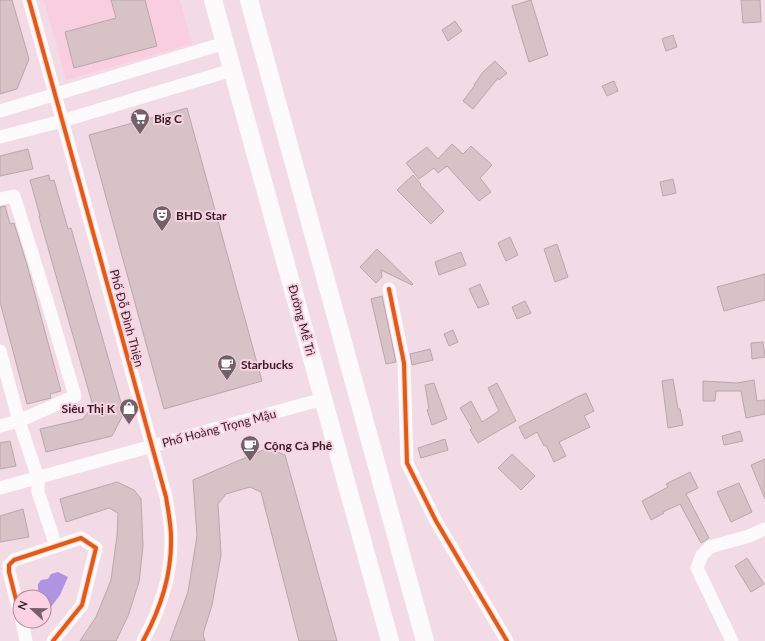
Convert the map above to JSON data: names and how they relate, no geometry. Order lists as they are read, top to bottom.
{
  "streets": {
    "main road": ["Đường Mễ Trì"],
    "street": ["Phố Đỗ Đình Thiện", "Phố Hoàng Trọng Mậu"]
  },
  "crossings": [
    ["Phố Đỗ Đình Thiện", "Phố Hoàng Trọng Mậu"],
    ["Đường Mễ Trì", "Phố Hoàng Trọng Mậu"]
  ],
  "places": {
    "supermarket": ["Big C"],
    "theatre": ["BHD Star"],
    "cafe": ["Starbucks", "Cộng Cà Phê"],
    "shop": ["Siêu Thị K"]
  },
  "north": "left"
}
